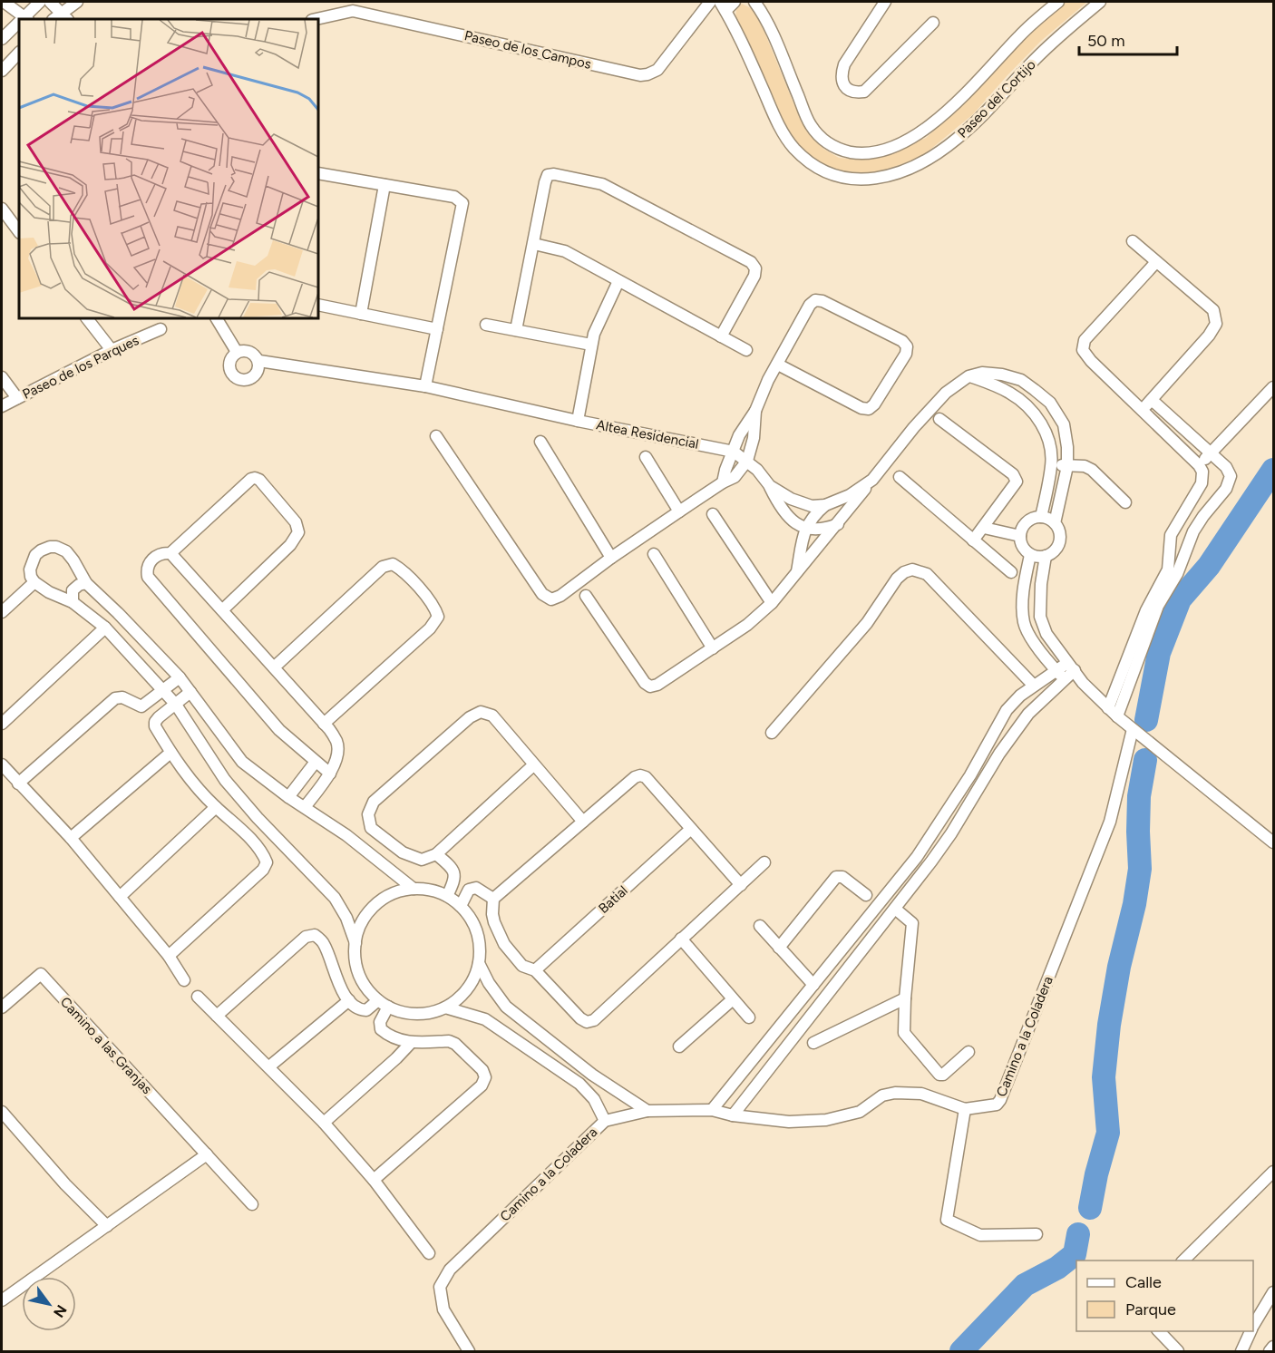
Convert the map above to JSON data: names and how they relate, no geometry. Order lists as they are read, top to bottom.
{
  "streets": {
    "street": [
      "Paseo de los Campos",
      "Paseo del Cortijo",
      "Paseo de los Parques",
      "Altea Residencial",
      "Batial",
      "Camino a la Coladera",
      "Camino a las Granjas"
    ]
  },
  "legend": ["Calle", "Parque"],
  "scale_bar": "50 m",
  "north": "bottom right"
}
